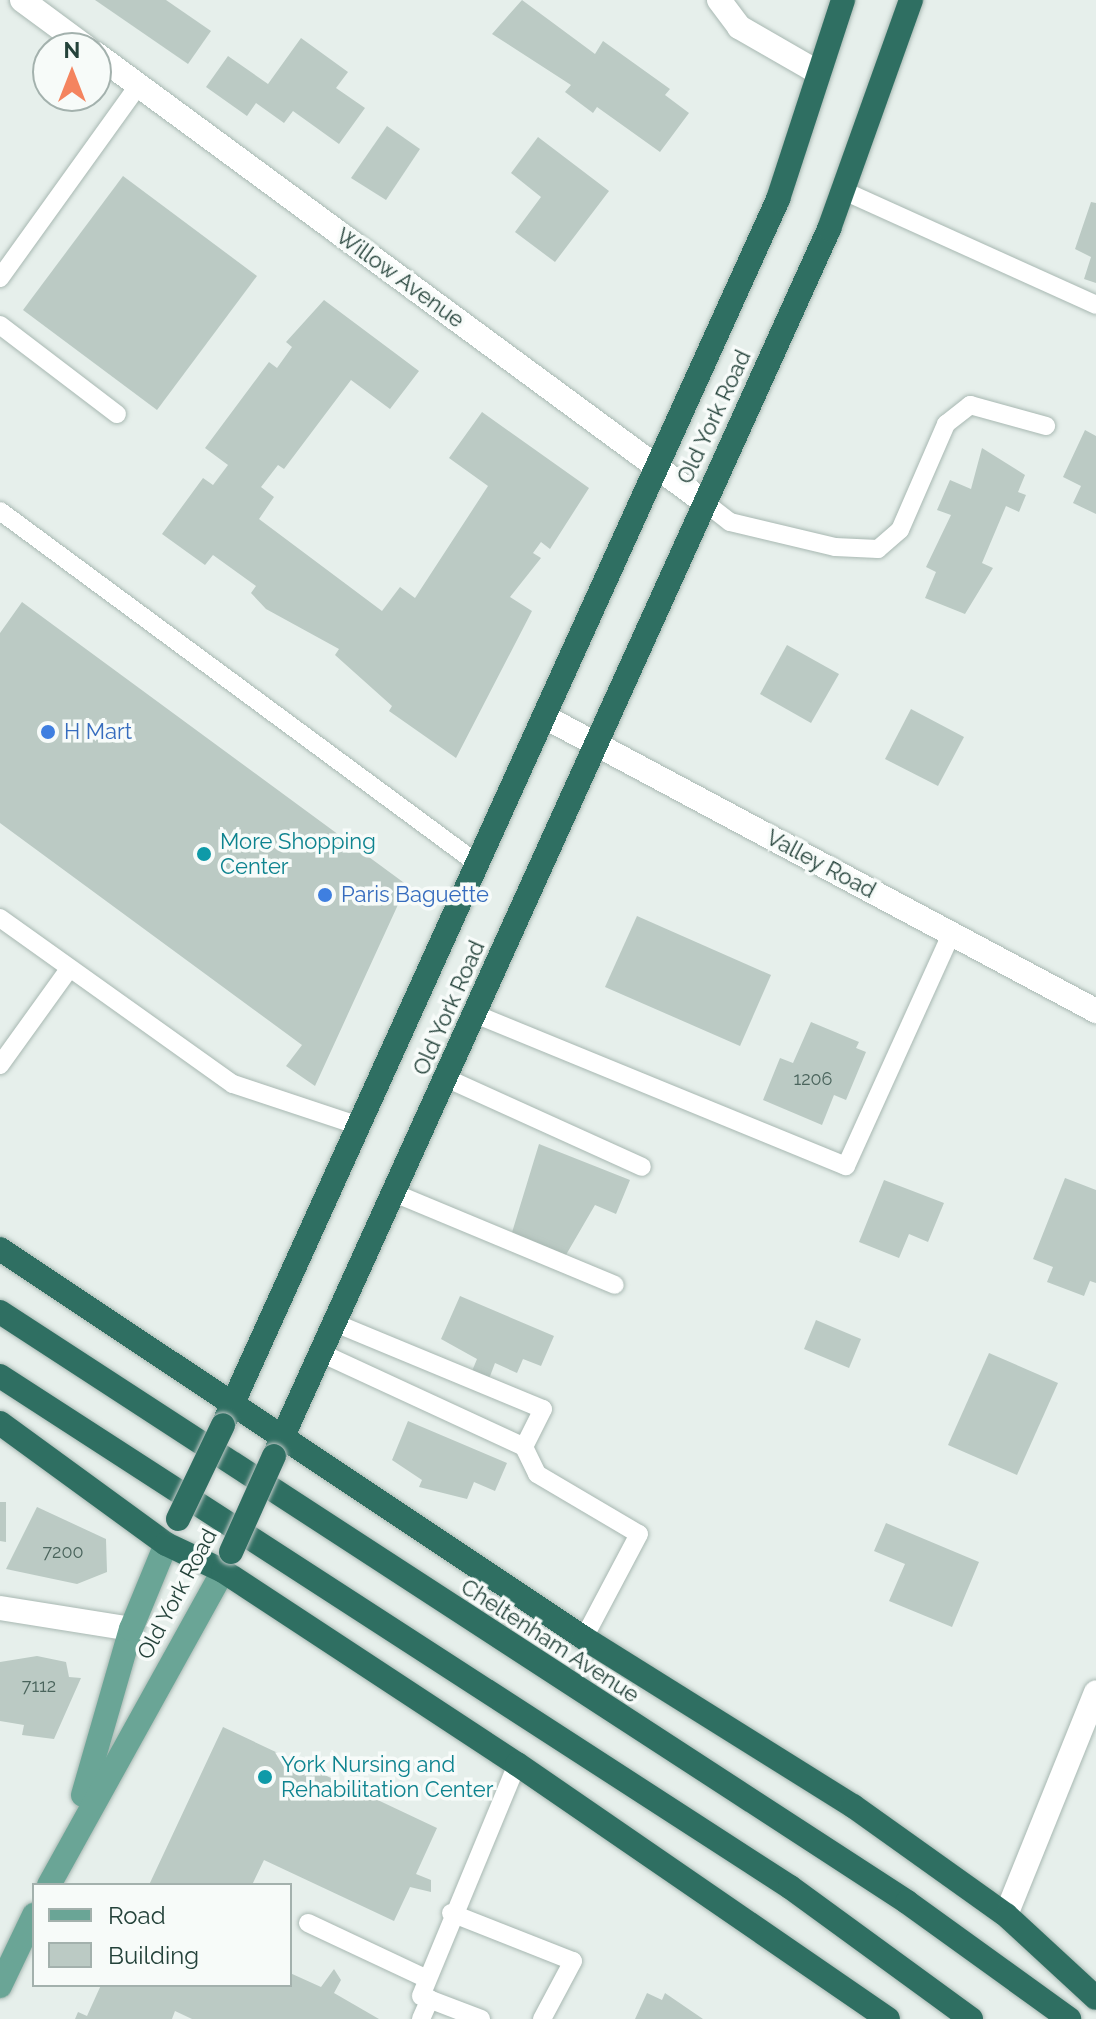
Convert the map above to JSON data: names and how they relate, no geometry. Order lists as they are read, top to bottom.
{
  "streets": {
    "highway": ["Old York Road", "Cheltenham Avenue"],
    "street": ["Willow Avenue", "Valley Road"]
  },
  "crossings": [
    ["Willow Avenue", "Old York Road"],
    ["Old York Road", "Valley Road"]
  ],
  "places": [
    "H Mart",
    "More Shopping Center",
    "Paris Baguette",
    "York Nursing and Rehabilitation Center"
  ],
  "house_numbers": ["1206", "7200", "7112"],
  "legend": ["Road", "Building"],
  "north": "top"
}
